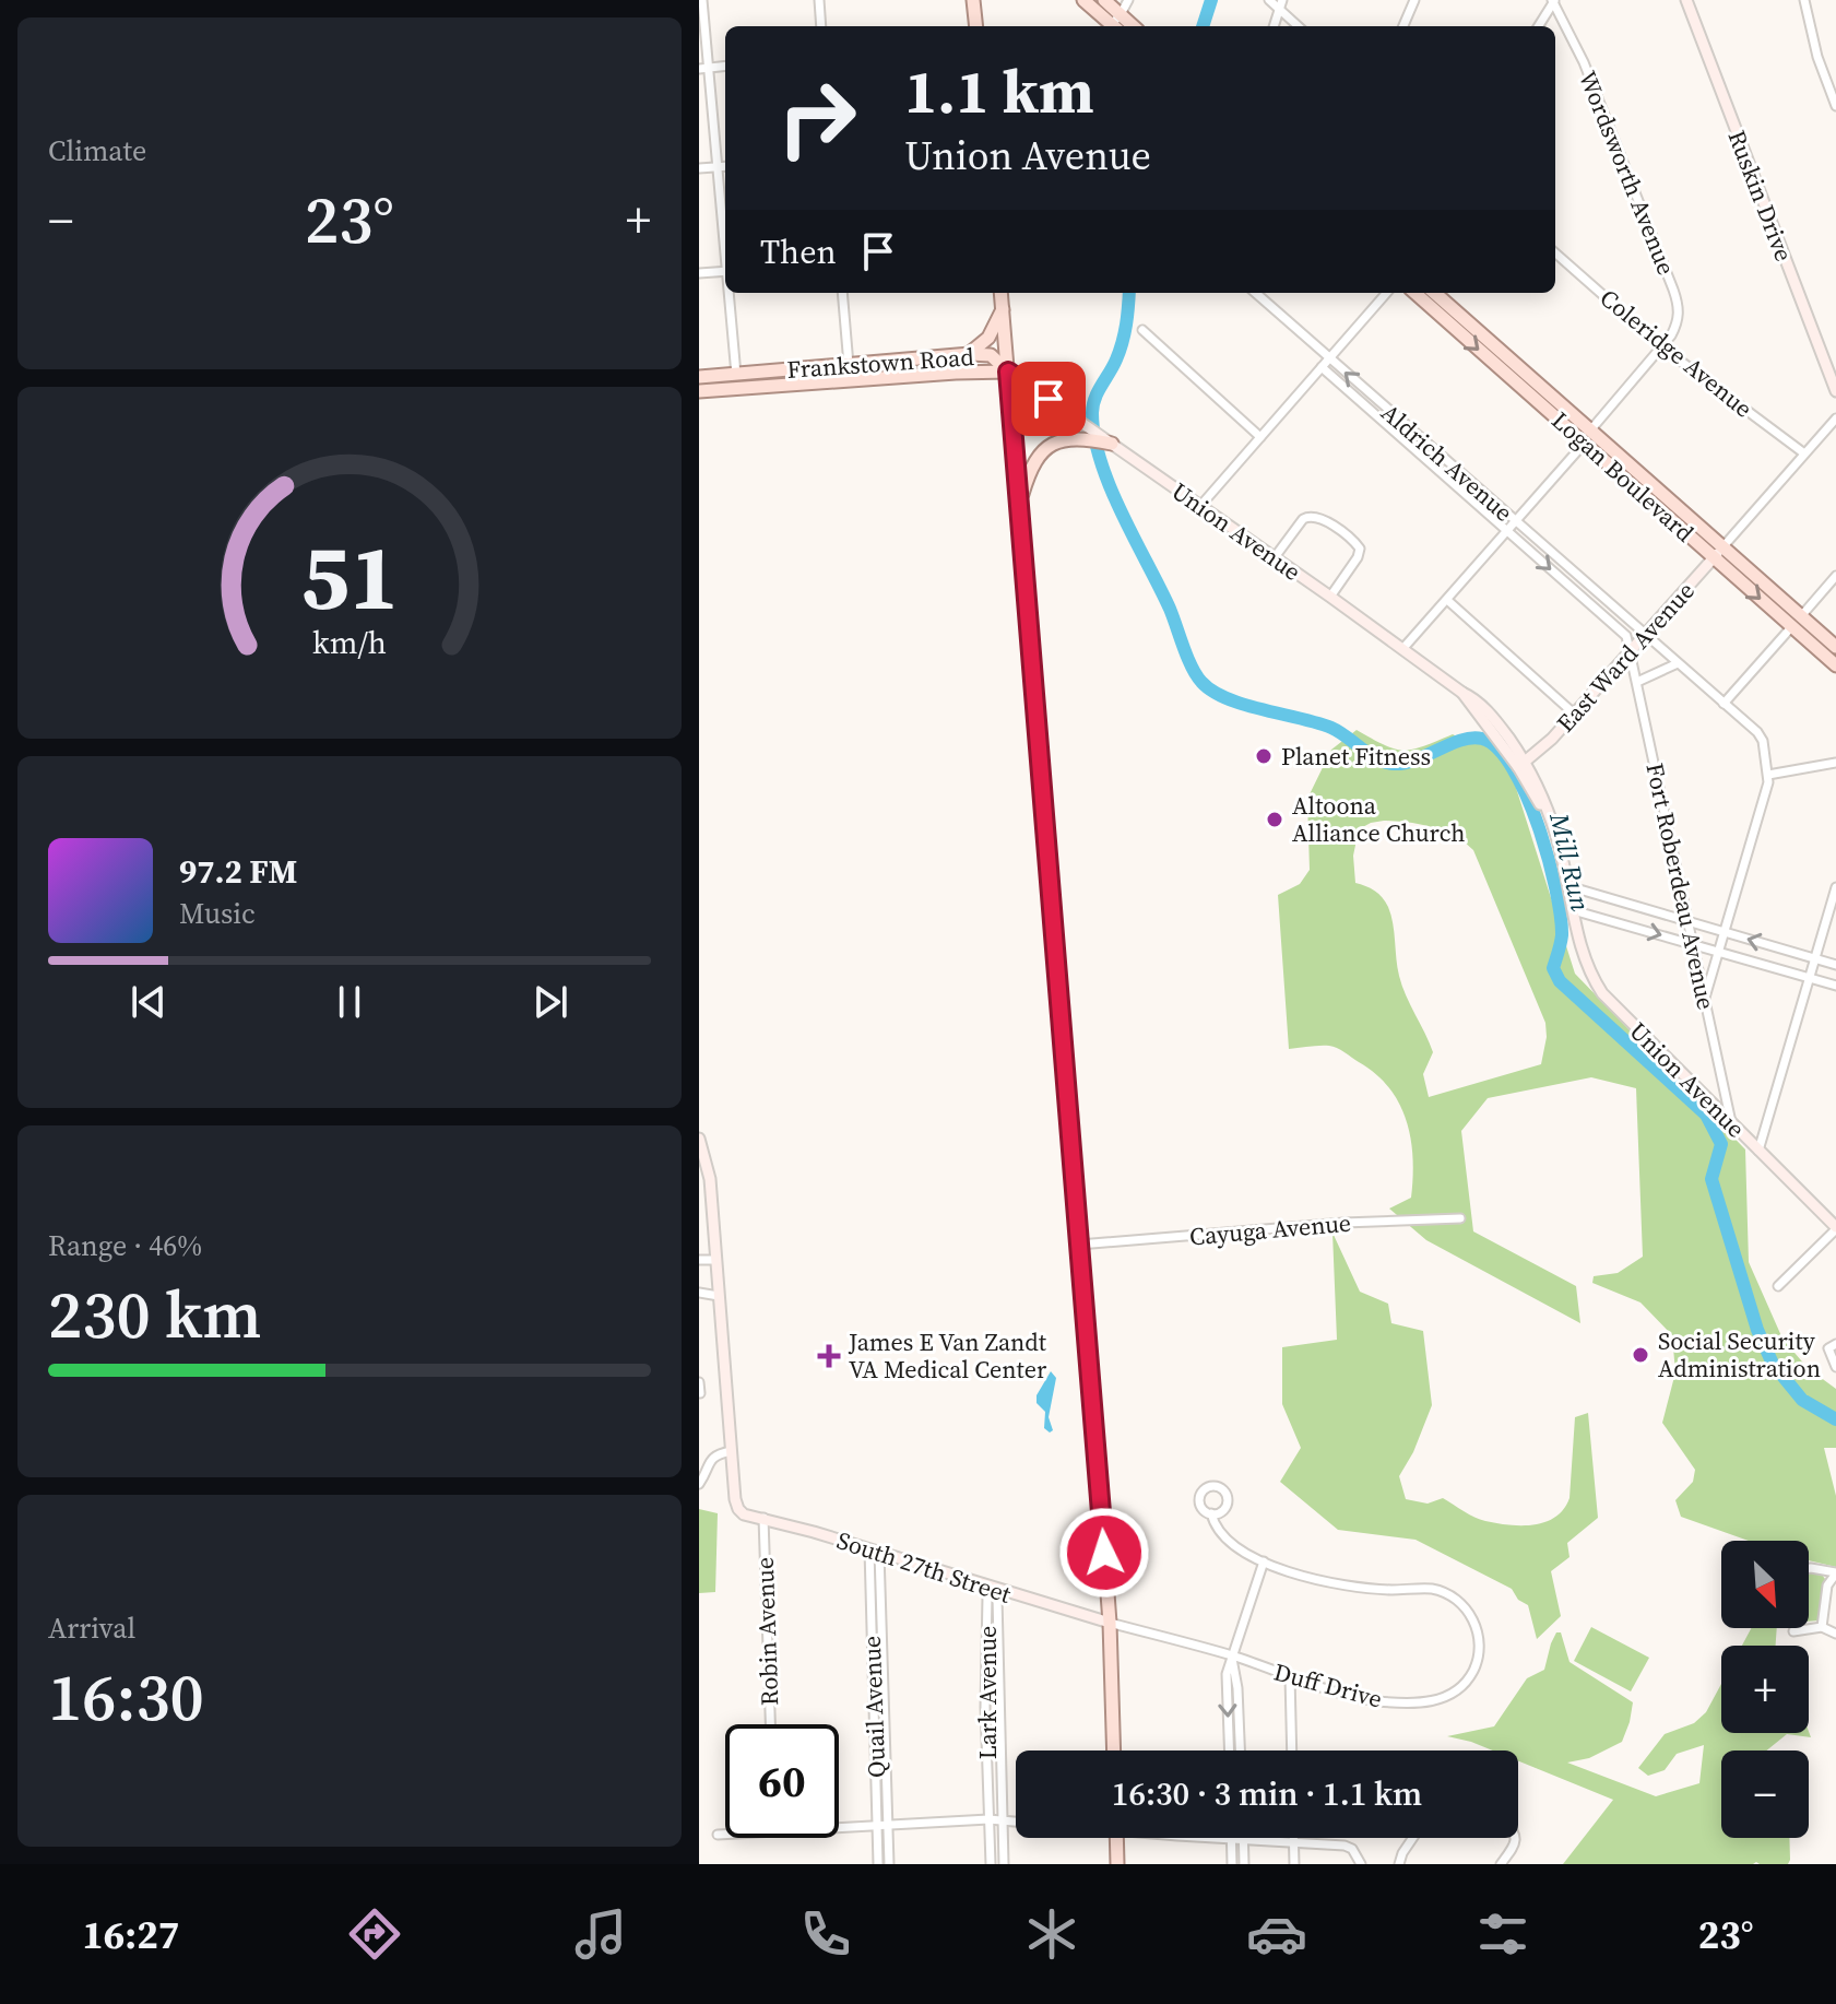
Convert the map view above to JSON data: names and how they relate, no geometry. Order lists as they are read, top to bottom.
{
  "streets": {
    "main road": ["Frankstown Road", "Logan Boulevard"],
    "street": [
      "Wordsworth Avenue",
      "Ruskin Drive",
      "Coleridge Avenue",
      "Aldrich Avenue",
      "Union Avenue",
      "East Ward Avenue",
      "Fort Roberdeau Avenue",
      "Cayuga Avenue",
      "South 27th Street",
      "Robin Avenue",
      "Duff Drive",
      "Lark Avenue",
      "Quail Avenue"
    ]
  },
  "crossings": [
    ["Wordsworth Avenue", "Coleridge Avenue"],
    ["Wordsworth Avenue", "Aldrich Avenue"],
    ["Wordsworth Avenue", "Logan Boulevard"],
    ["Wordsworth Avenue", "Union Avenue"],
    ["Frankstown Road", "Union Avenue"],
    ["Aldrich Avenue", "East Ward Avenue"],
    ["Aldrich Avenue", "Fort Roberdeau Avenue"],
    ["Logan Boulevard", "East Ward Avenue"],
    ["Union Avenue", "East Ward Avenue"],
    ["Union Avenue", "Fort Roberdeau Avenue"],
    ["East Ward Avenue", "Fort Roberdeau Avenue"],
    ["South 27th Street", "Robin Avenue"],
    ["South 27th Street", "Duff Drive"],
    ["South 27th Street", "Lark Avenue"],
    ["South 27th Street", "Quail Avenue"]
  ],
  "water": ["Mill Run"],
  "places": {
    "other": ["Planet Fitness", "Altoona Alliance Church", "Social Security Administration"],
    "health": ["James E Van Zandt VA Medical Center"]
  },
  "north": "bottom right",
  "page": {
    "tile": [
      "Climate",
      ["Range · 46%", "230 km"],
      ["Arrival", "16:30"]
    ],
    "turn": ["1.1 km", "Union Avenue"],
    "heat": ["−", "23°", "+"],
    "then": "Then",
    "song": ["97.2 FM", "Music"],
    "map_buttons": ["+", "−"],
    "limit": "60",
    "trip": "16:30 · 3 min · 1.1 km",
    "tabs": ["16:27", "23°"],
    "gauge": ["51", "km/h"]
  }
}
